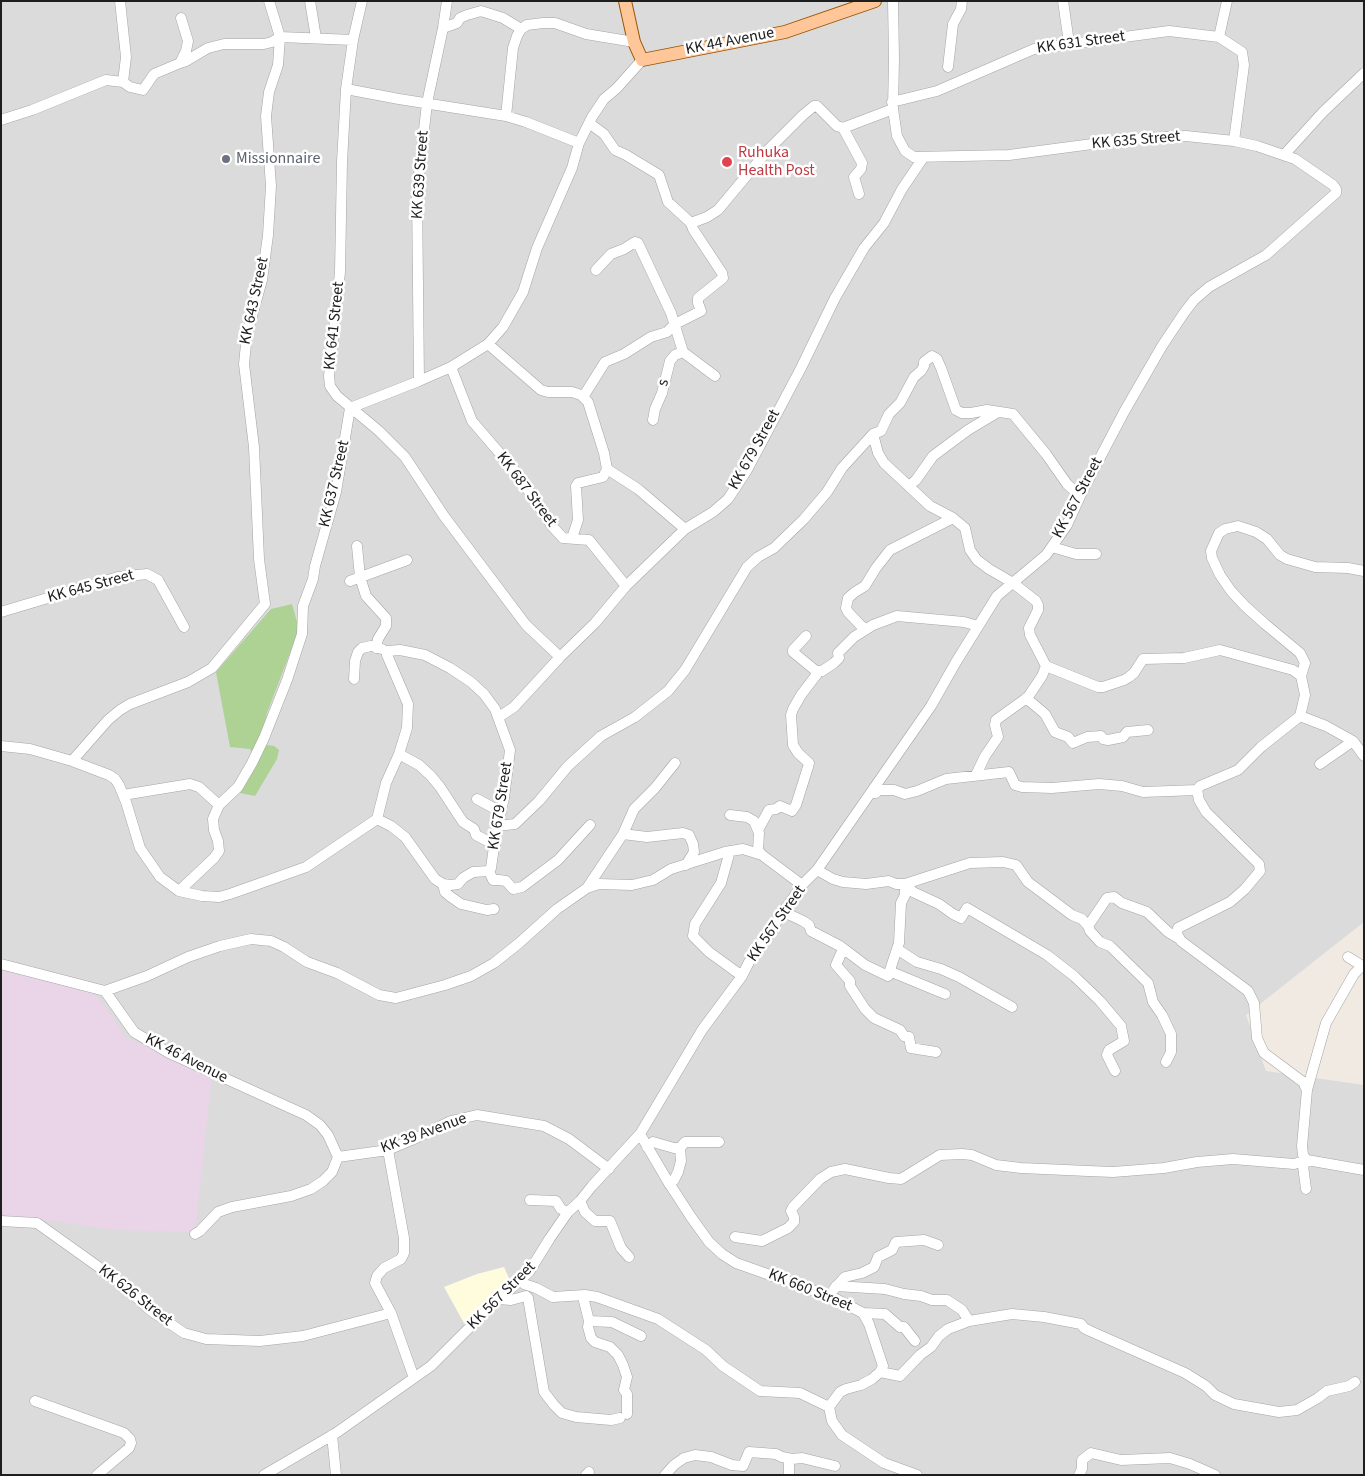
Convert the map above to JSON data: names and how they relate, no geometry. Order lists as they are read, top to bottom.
{
  "streets": {
    "main road": ["KK 44 Avenue"],
    "street": [
      "KK 631 Street",
      "KK 635 Street",
      "KK 639 Street",
      "KK 643 Street",
      "KK 641 Street",
      "s",
      "KK 679 Street",
      "KK 637 Street",
      "KK 687 Street",
      "KK 567 Street",
      "KK 645 Street",
      "KK 46 Avenue",
      "KK 39 Avenue",
      "KK 660 Street",
      "KK 626 Street"
    ]
  },
  "crossings": [
    ["KK 631 Street", "KK 635 Street"],
    ["KK 635 Street", "KK 679 Street"],
    ["KK 635 Street", "KK 567 Street"],
    ["KK 641 Street", "KK 679 Street"],
    ["KK 641 Street", "KK 637 Street"],
    ["KK 679 Street", "KK 687 Street"],
    ["KK 567 Street", "KK 39 Avenue"],
    ["KK 567 Street", "KK 660 Street"],
    ["KK 46 Avenue", "KK 39 Avenue"]
  ],
  "places": ["Missionnaire", "Ruhuka Health Post"]
}
